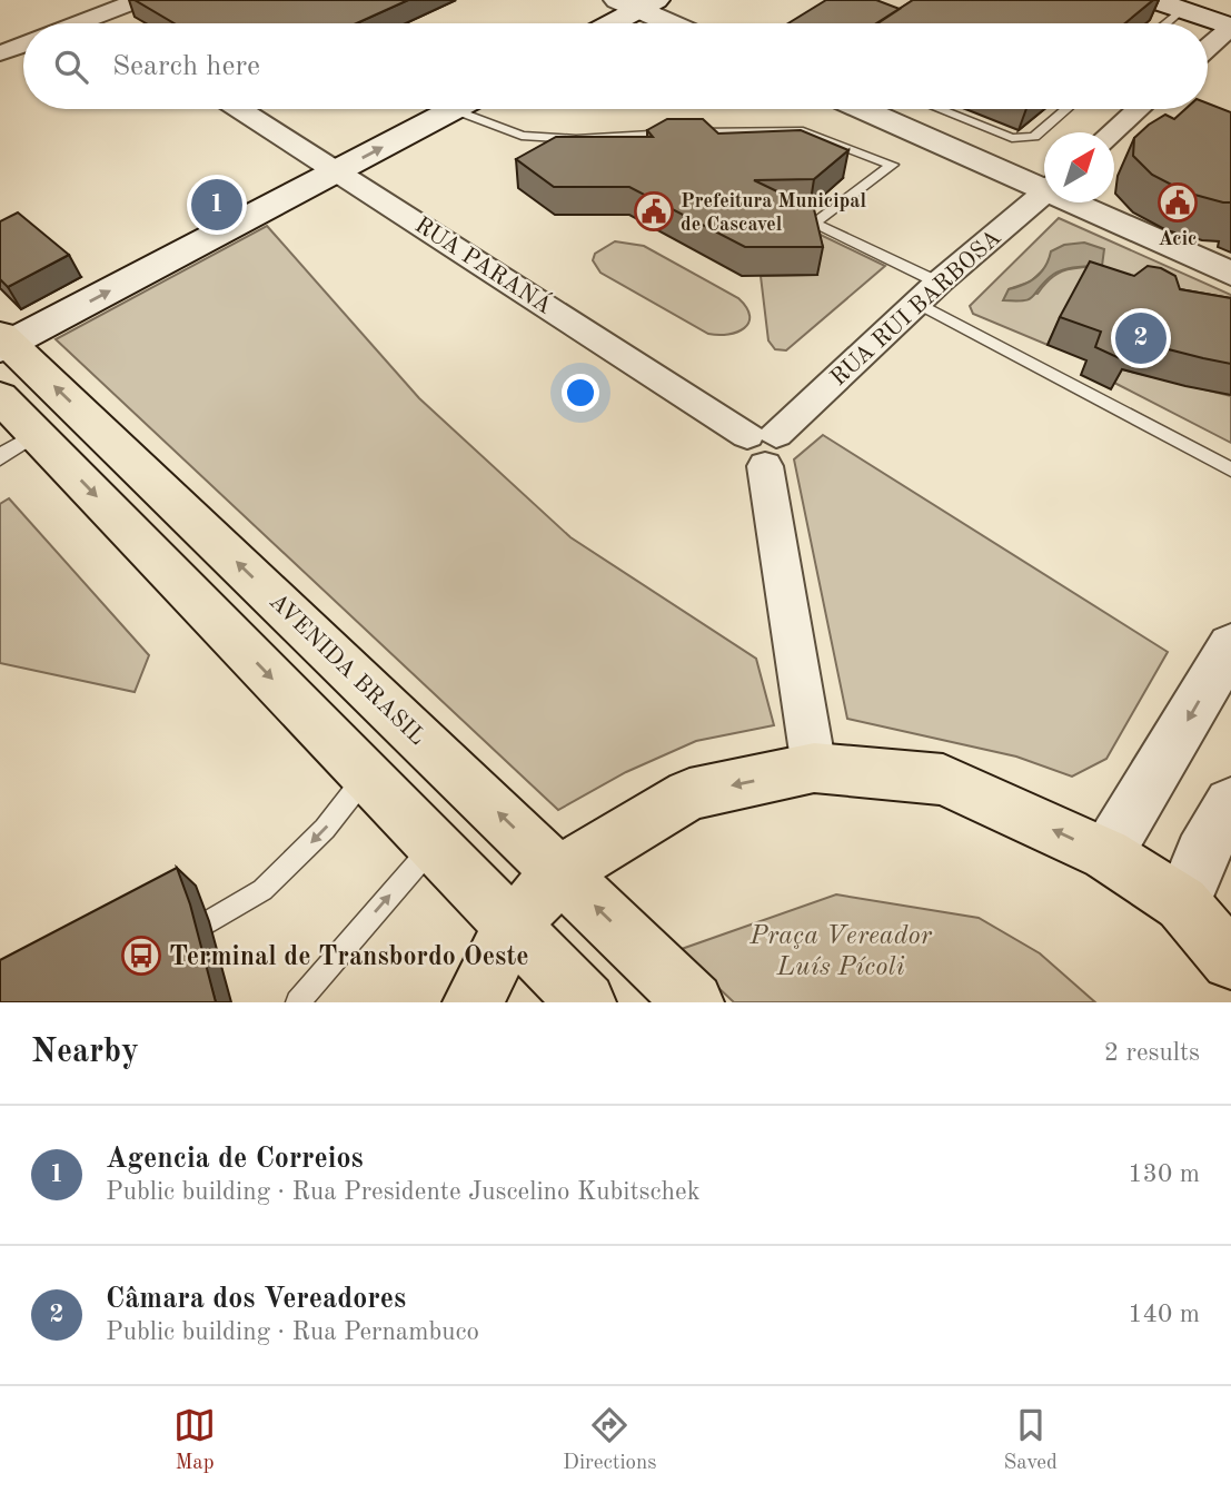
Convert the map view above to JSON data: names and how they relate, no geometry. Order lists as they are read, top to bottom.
{
  "streets": {
    "main road": ["AVENIDA BRASIL"],
    "street": ["RUA PARANÁ", "RUA RUI BARBOSA"]
  },
  "crossings": [
    ["RUA PARANÁ", "RUA RUI BARBOSA"]
  ],
  "parks": ["Praça Vereador Luís Pícoli"],
  "places": {
    "public building": ["Acic", "Prefeitura Municipal de Cascavel"],
    "bus stop": ["Terminal de Transbordo Oeste"]
  },
  "north": "top right",
  "page": {
    "search": "Search here",
    "pins": ["1", "2"],
    "heading": ["Nearby", "2 results"],
    "list": [
      {
        "mark": "1",
        "name": "Agencia de Correios",
        "note": "Public building · Rua Presidente Juscelino Kubitschek",
        "value": "130 m"
      },
      {
        "mark": "2",
        "name": "Câmara dos Vereadores",
        "note": "Public building · Rua Pernambuco",
        "value": "140 m"
      }
    ],
    "nav": ["Map", "Directions", "Saved"]
  }
}
